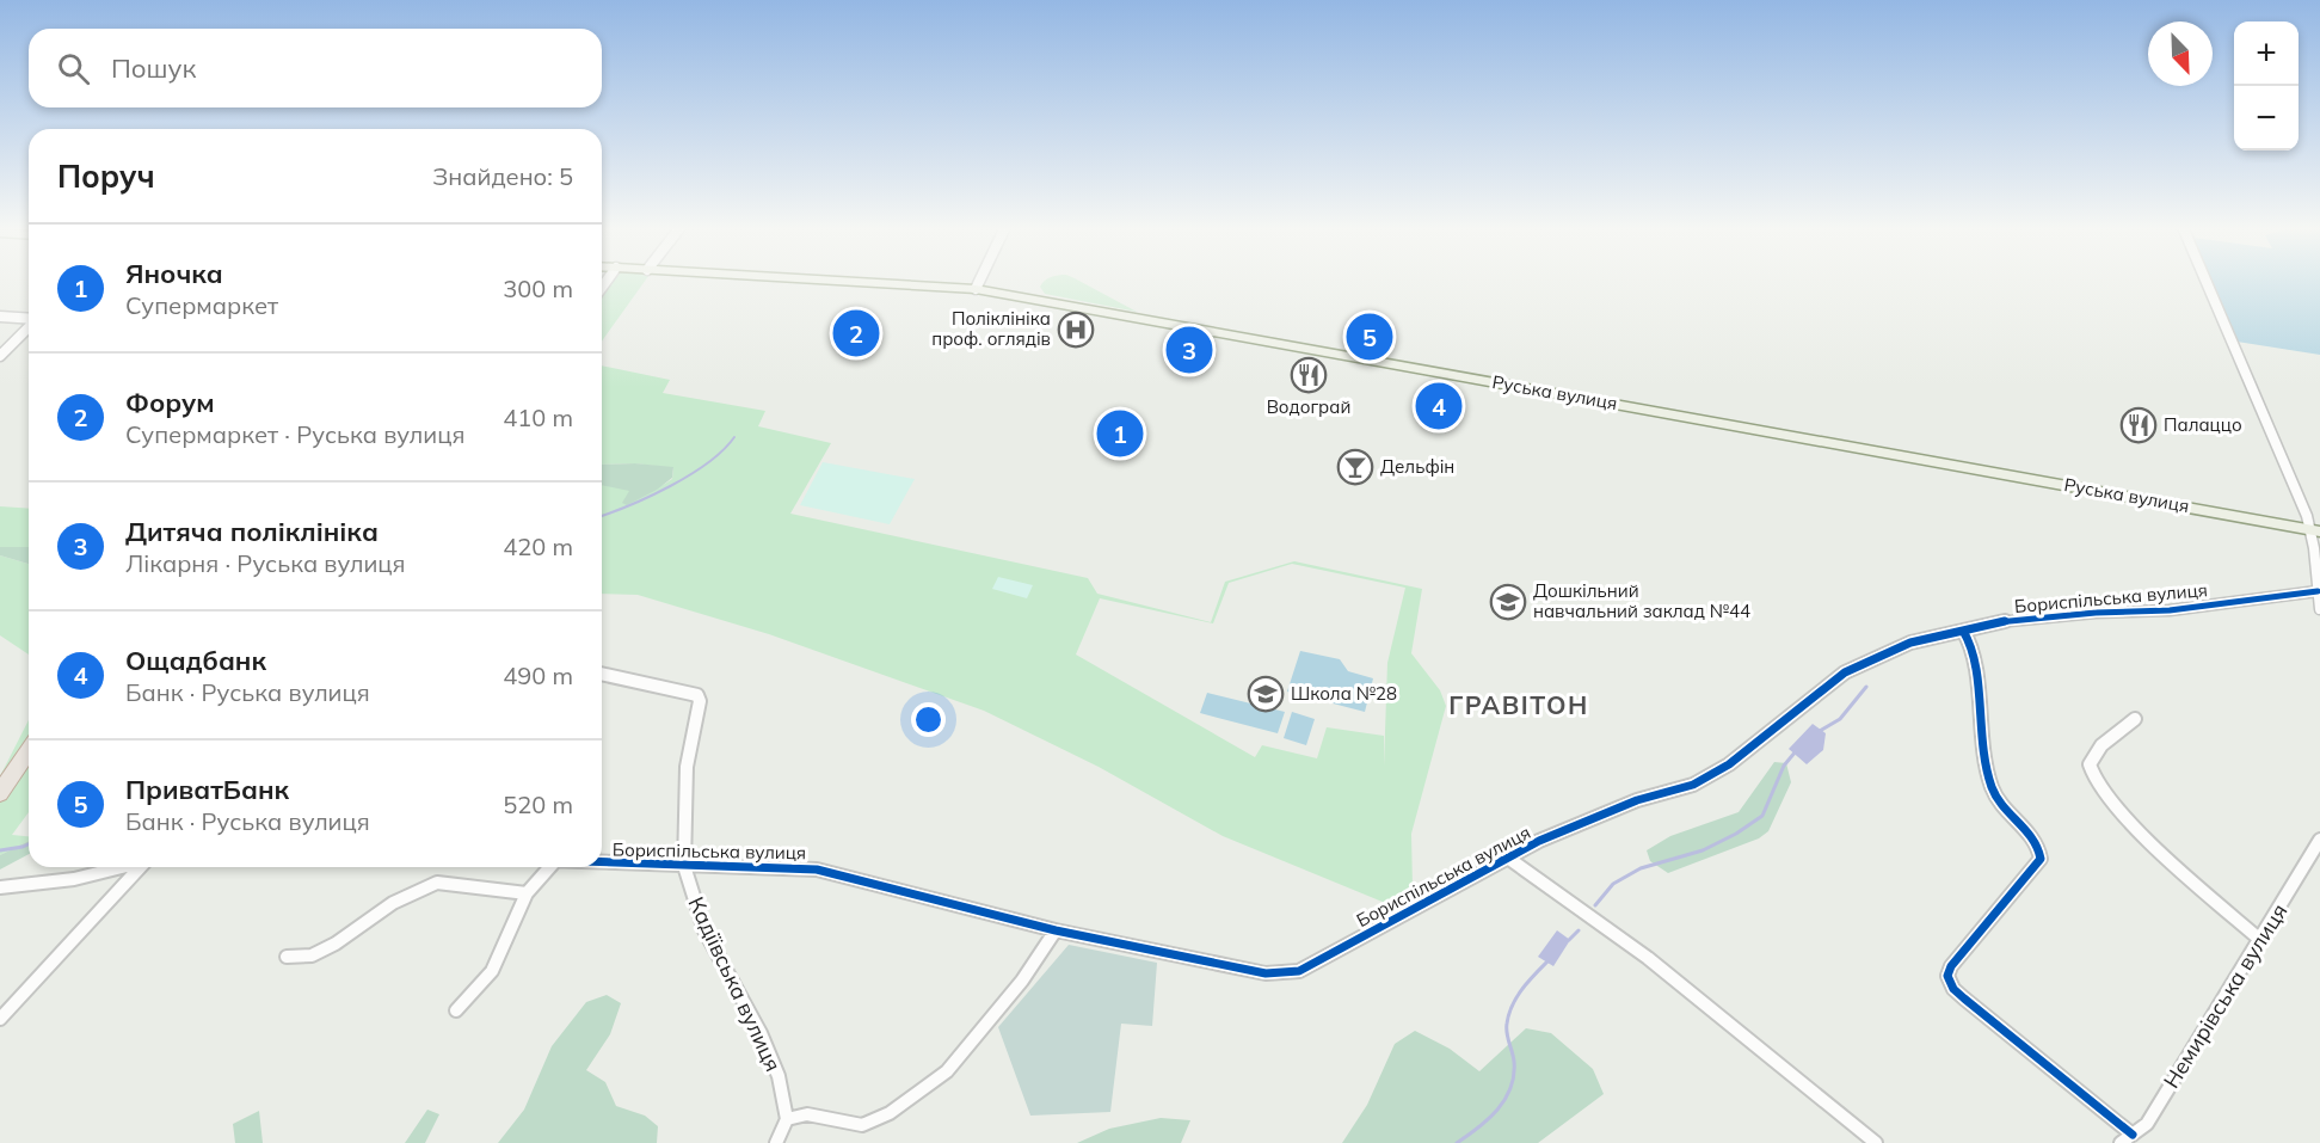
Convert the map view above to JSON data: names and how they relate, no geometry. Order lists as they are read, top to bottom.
{
  "streets": {
    "main road": ["Руська вулиця"],
    "street": ["Бориспільська вулиця", "Кадіївська вулиця", "Немирівська вулиця"]
  },
  "crossings": [
    ["Бориспільська вулиця", "Кадіївська вулиця"]
  ],
  "districts": ["ГРАВІТОН"],
  "places": {
    "hospital": ["Поліклініка проф. оглядів"],
    "restaurant": ["Водограй", "Палаццо"],
    "bar": ["Дельфін"],
    "school or university": ["Дошкільний навчальний заклад №44", "Школа №28"]
  },
  "north": "bottom right",
  "page": {
    "map_buttons": ["+", "−"],
    "search": "Пошук",
    "heading": ["Поруч", "Знайдено: 5"],
    "list": [
      {
        "mark": "1",
        "name": "Яночка",
        "note": "Супермаркет",
        "value": "300 m"
      },
      {
        "mark": "2",
        "name": "Форум",
        "note": "Супермаркет · Руська вулиця",
        "value": "410 m"
      },
      {
        "mark": "3",
        "name": "Дитяча поліклініка",
        "note": "Лікарня · Руська вулиця",
        "value": "420 m"
      },
      {
        "mark": "4",
        "name": "Ощадбанк",
        "note": "Банк · Руська вулиця",
        "value": "490 m"
      },
      {
        "mark": "5",
        "name": "ПриватБанк",
        "note": "Банк · Руська вулиця",
        "value": "520 m"
      }
    ],
    "pins": [
      "2",
      "5",
      "3",
      "4",
      "1"
    ]
  }
}
